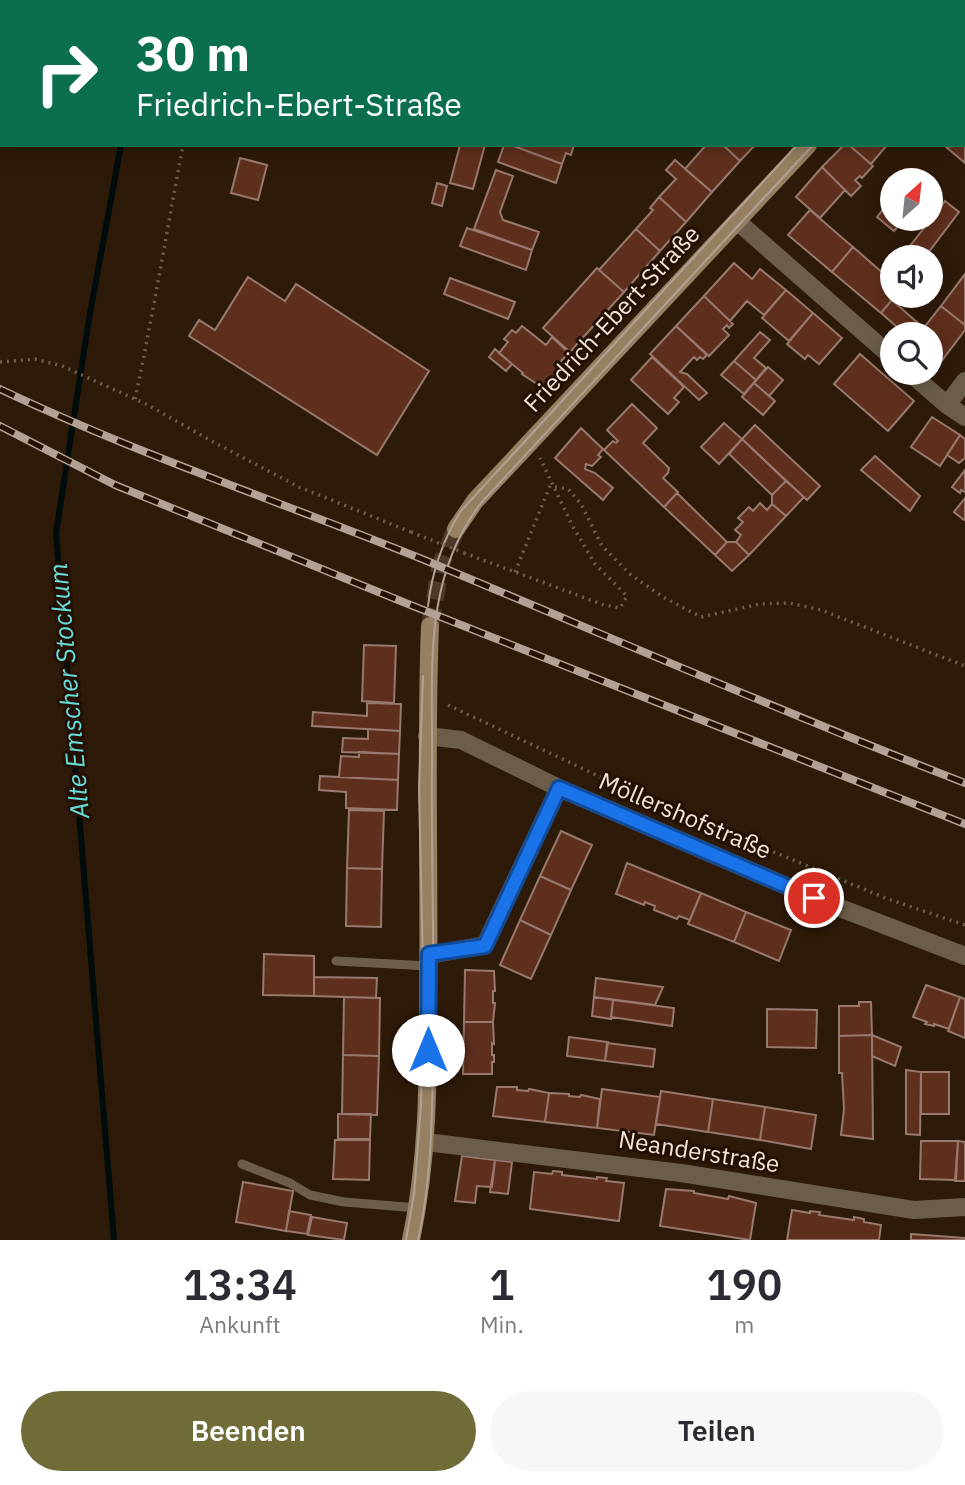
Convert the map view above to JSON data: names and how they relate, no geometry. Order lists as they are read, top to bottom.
{
  "streets": {
    "main road": ["Friedrich-Ebert-Straße"],
    "street": ["Möllershofstraße", "Neanderstraße"]
  },
  "water": ["Alte Emscher Stockum"],
  "north": "top right",
  "page": {
    "turn": ["30 m", "Friedrich-Ebert-Straße"],
    "eta": [
      "13:34",
      "Ankunft",
      "1",
      "Min.",
      "190",
      "m"
    ],
    "buttons": ["Beenden", "Teilen"]
  }
}
